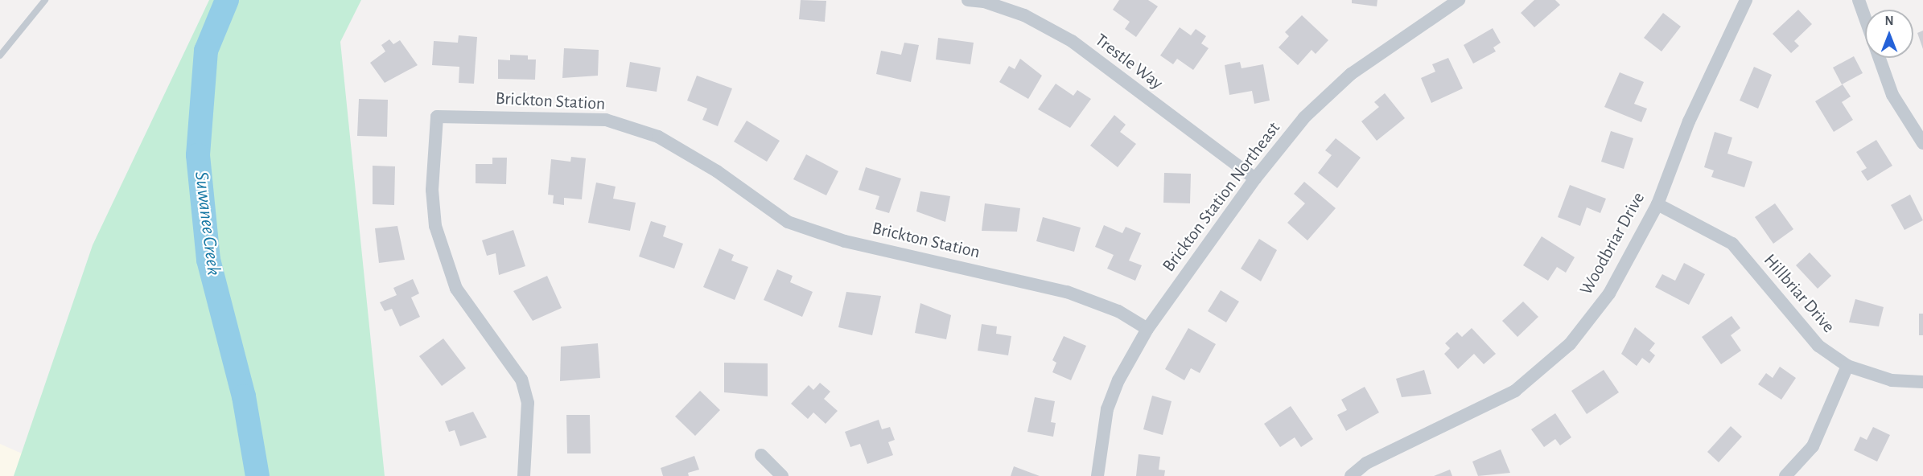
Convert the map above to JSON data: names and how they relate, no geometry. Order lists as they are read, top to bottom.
{
  "streets": {
    "street": [
      "Trestle Way",
      "Brickton Station",
      "Brickton Station Northeast",
      "Woodbriar Drive",
      "Hillbriar Drive"
    ]
  },
  "crossings": [
    ["Trestle Way", "Brickton Station Northeast"],
    ["Brickton Station", "Brickton Station Northeast"],
    ["Woodbriar Drive", "Hillbriar Drive"]
  ],
  "water": ["Suwanee Creek"],
  "north": "top"
}
